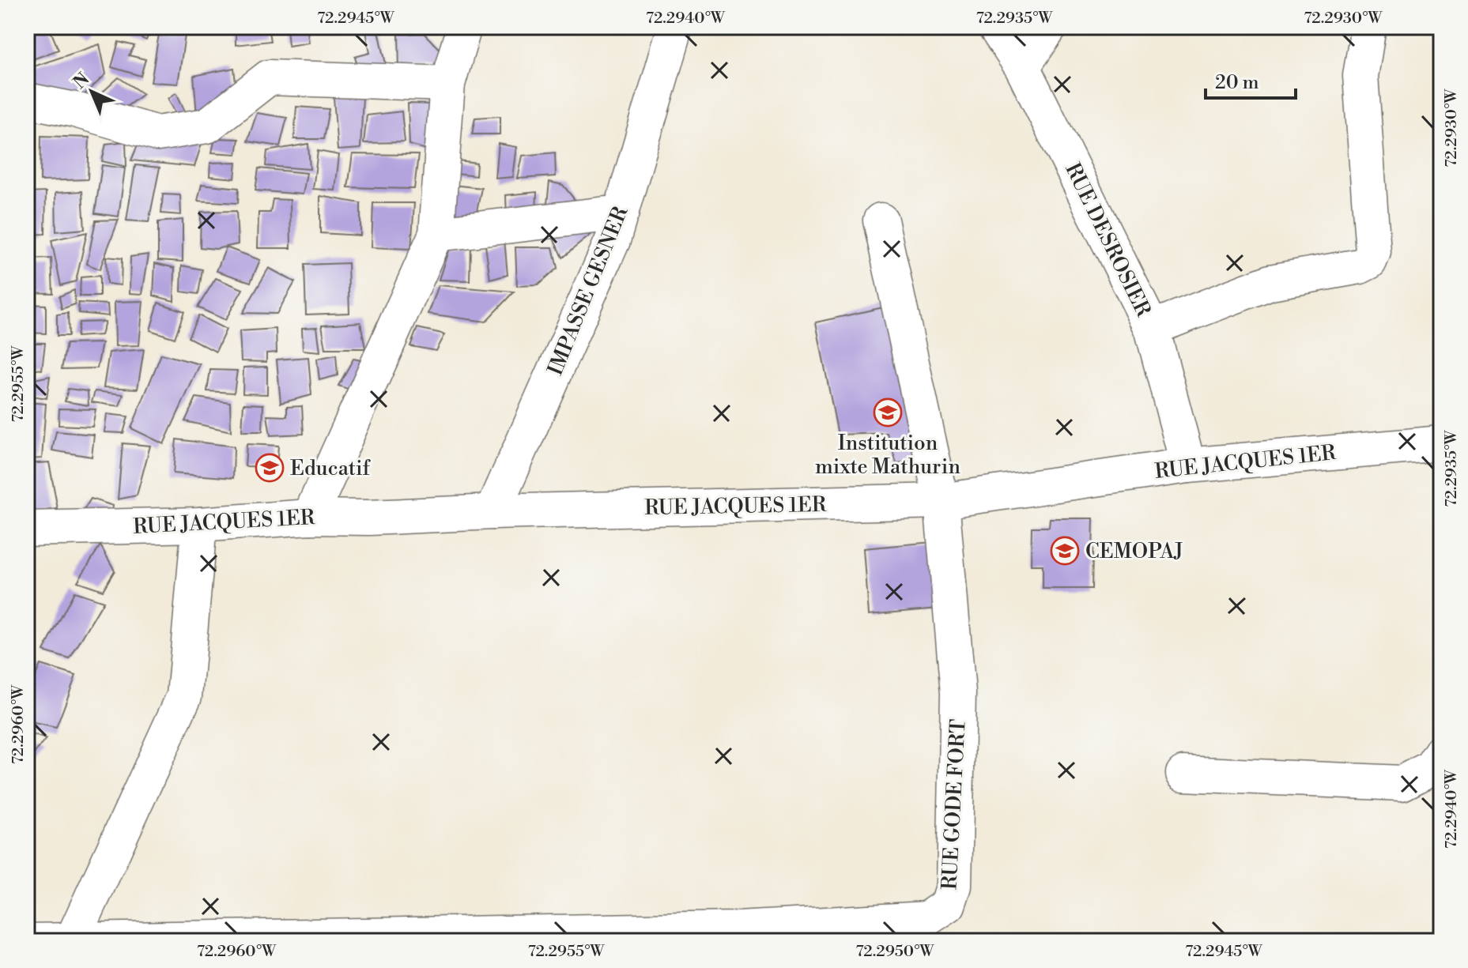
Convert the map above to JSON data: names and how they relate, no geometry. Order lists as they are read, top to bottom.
{
  "streets": {
    "street": [
      "RUE DESROSIER",
      "IMPASSE GESNER",
      "RUE JACQUES 1ER",
      "RUE GODE FORT"
    ]
  },
  "crossings": [
    ["RUE DESROSIER", "RUE JACQUES 1ER"],
    ["IMPASSE GESNER", "RUE JACQUES 1ER"],
    ["RUE JACQUES 1ER", "RUE GODE FORT"]
  ],
  "places": {
    "school or university": ["Institution mixte Mathurin", "Educatif", "CEMOPAJ"]
  },
  "scale_bar": "20 m",
  "north": "top left",
  "coordinates": [
    "72.2945°W",
    "72.2940°W",
    "72.2935°W",
    "72.2930°W",
    "72.2955°W",
    "72.2960°W",
    "72.2950°W"
  ]
}
